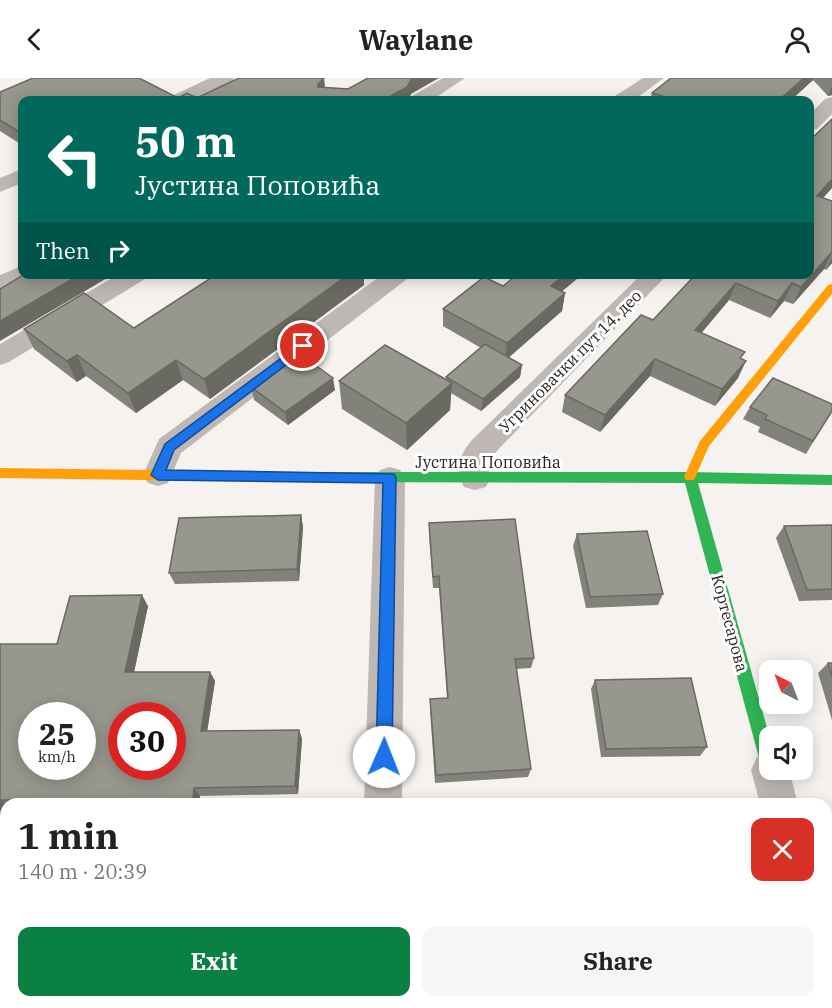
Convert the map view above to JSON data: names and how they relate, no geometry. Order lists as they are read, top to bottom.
{
  "streets": {
    "street": ["Угриновачки пут 14. део", "Јустина Поповића", "Кортесарова"]
  },
  "crossings": [
    ["Угриновачки пут 14. део", "Јустина Поповића"],
    ["Јустина Поповића", "Кортесарова"]
  ],
  "north": "top left",
  "page": {
    "header": "Waylane",
    "turn": ["50 m", "Јустина Поповића"],
    "then": "Then",
    "speed": "25 km/h",
    "limit": "30",
    "heading": ["1 min", "140 m · 20:39"],
    "buttons": ["Exit", "Share"]
  }
}
